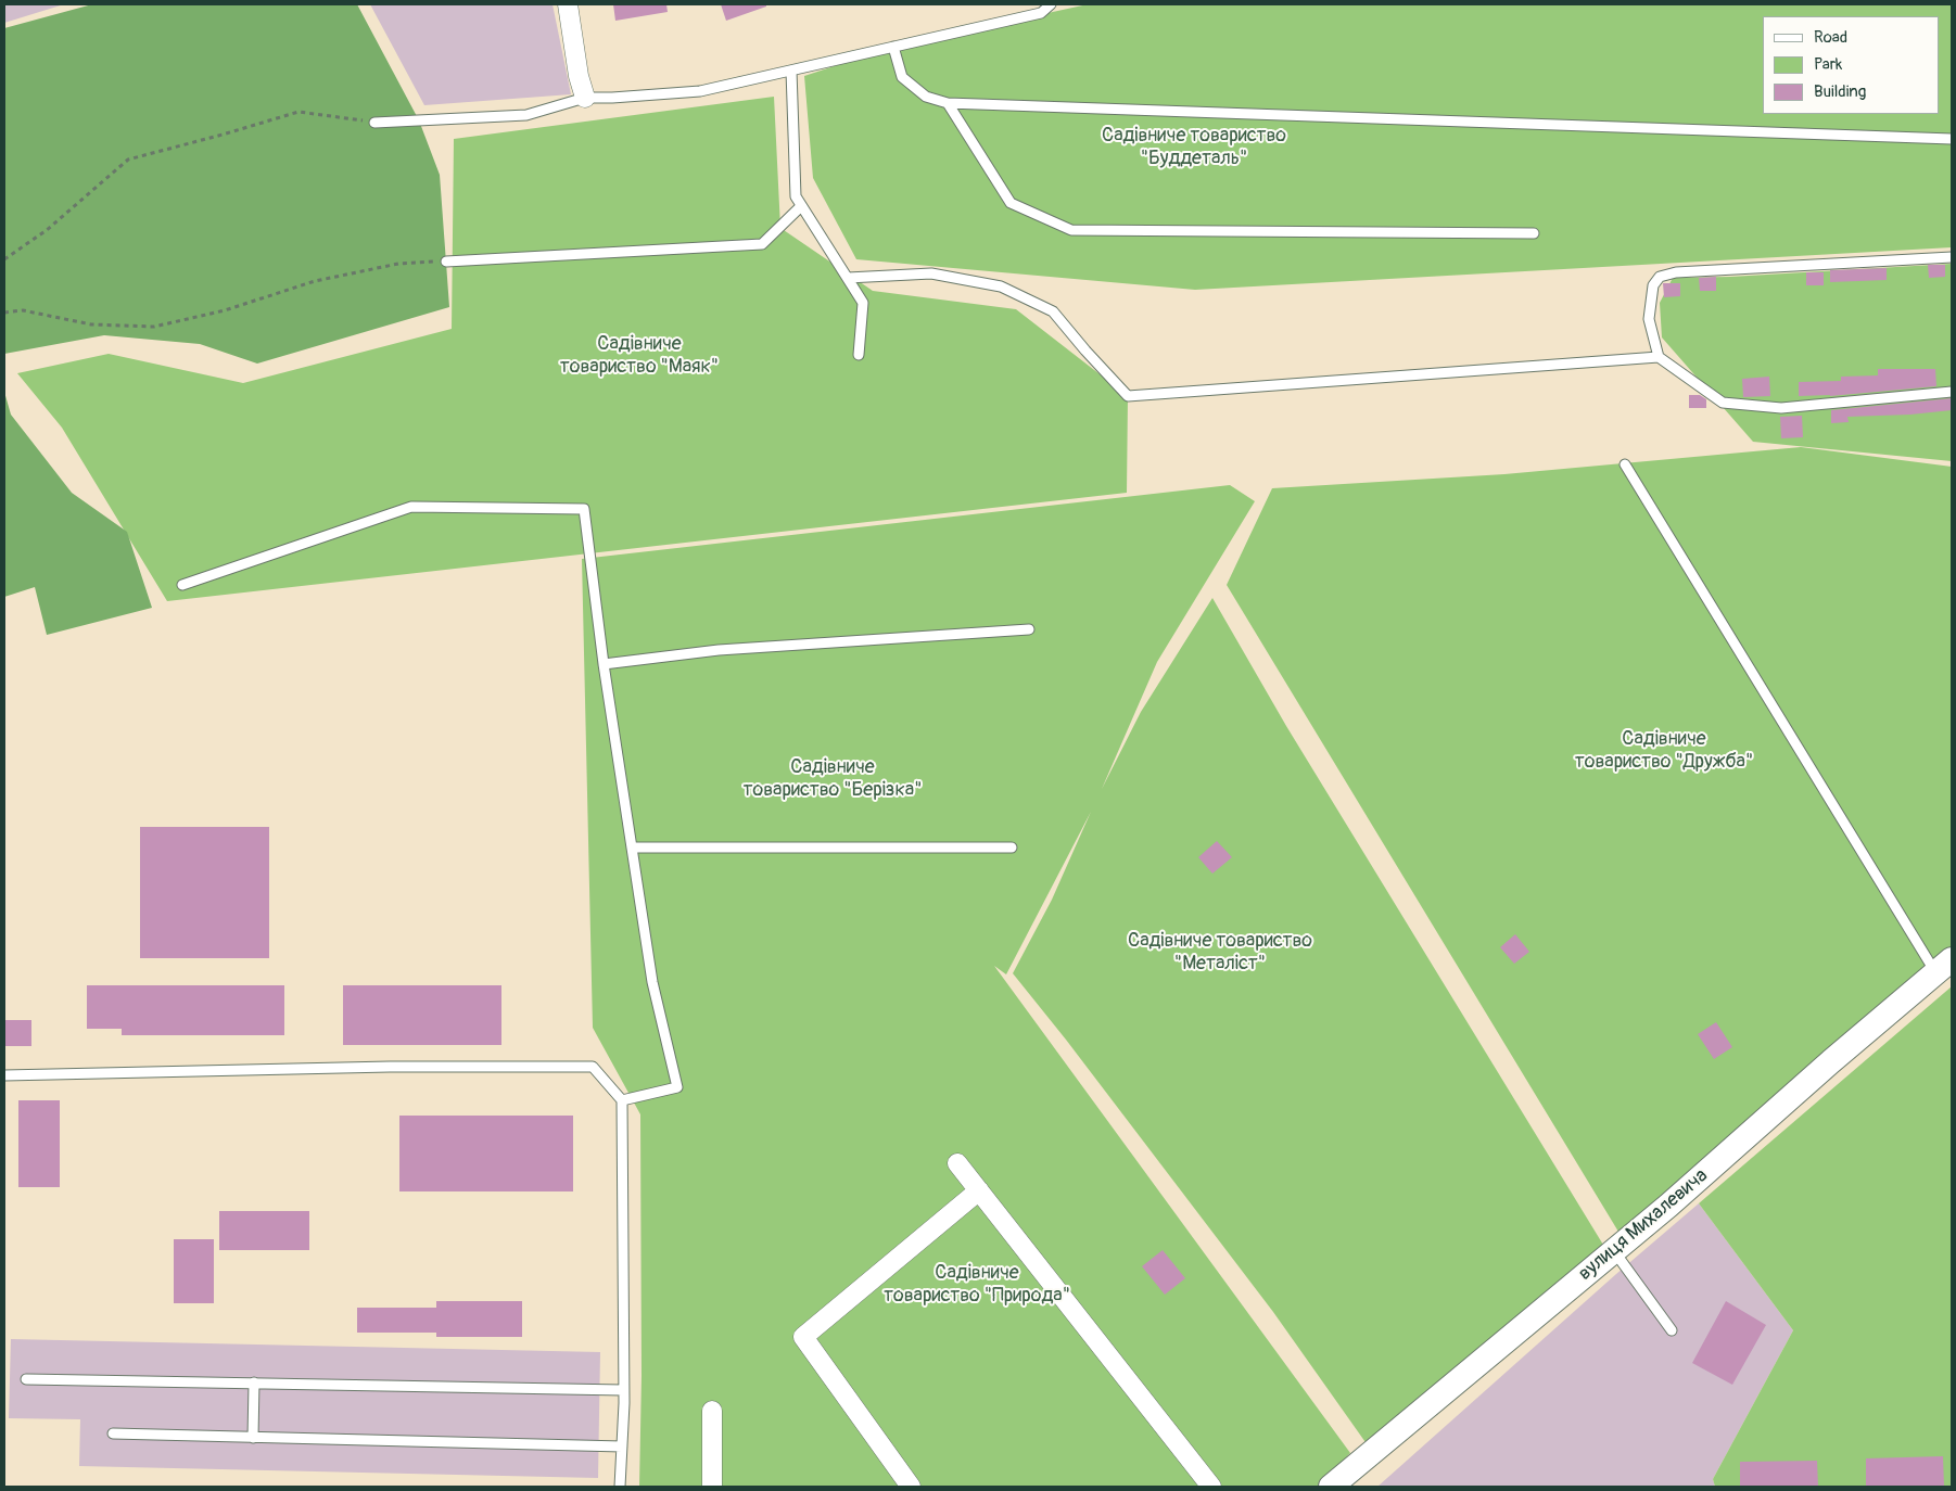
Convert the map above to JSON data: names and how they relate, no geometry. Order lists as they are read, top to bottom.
{
  "streets": {
    "street": ["вулиця Михалевича"]
  },
  "parks": [
    "Садівниче товариство \"Буддеталь\"",
    "Садівниче товариство \"Маяк\"",
    "Садівниче товариство \"Дружба\"",
    "Садівниче товариство \"Берізка\"",
    "Садівниче товариство \"Металіст\"",
    "Садівниче товариство \"Природа\""
  ],
  "legend": ["Road", "Park", "Building"]
}
